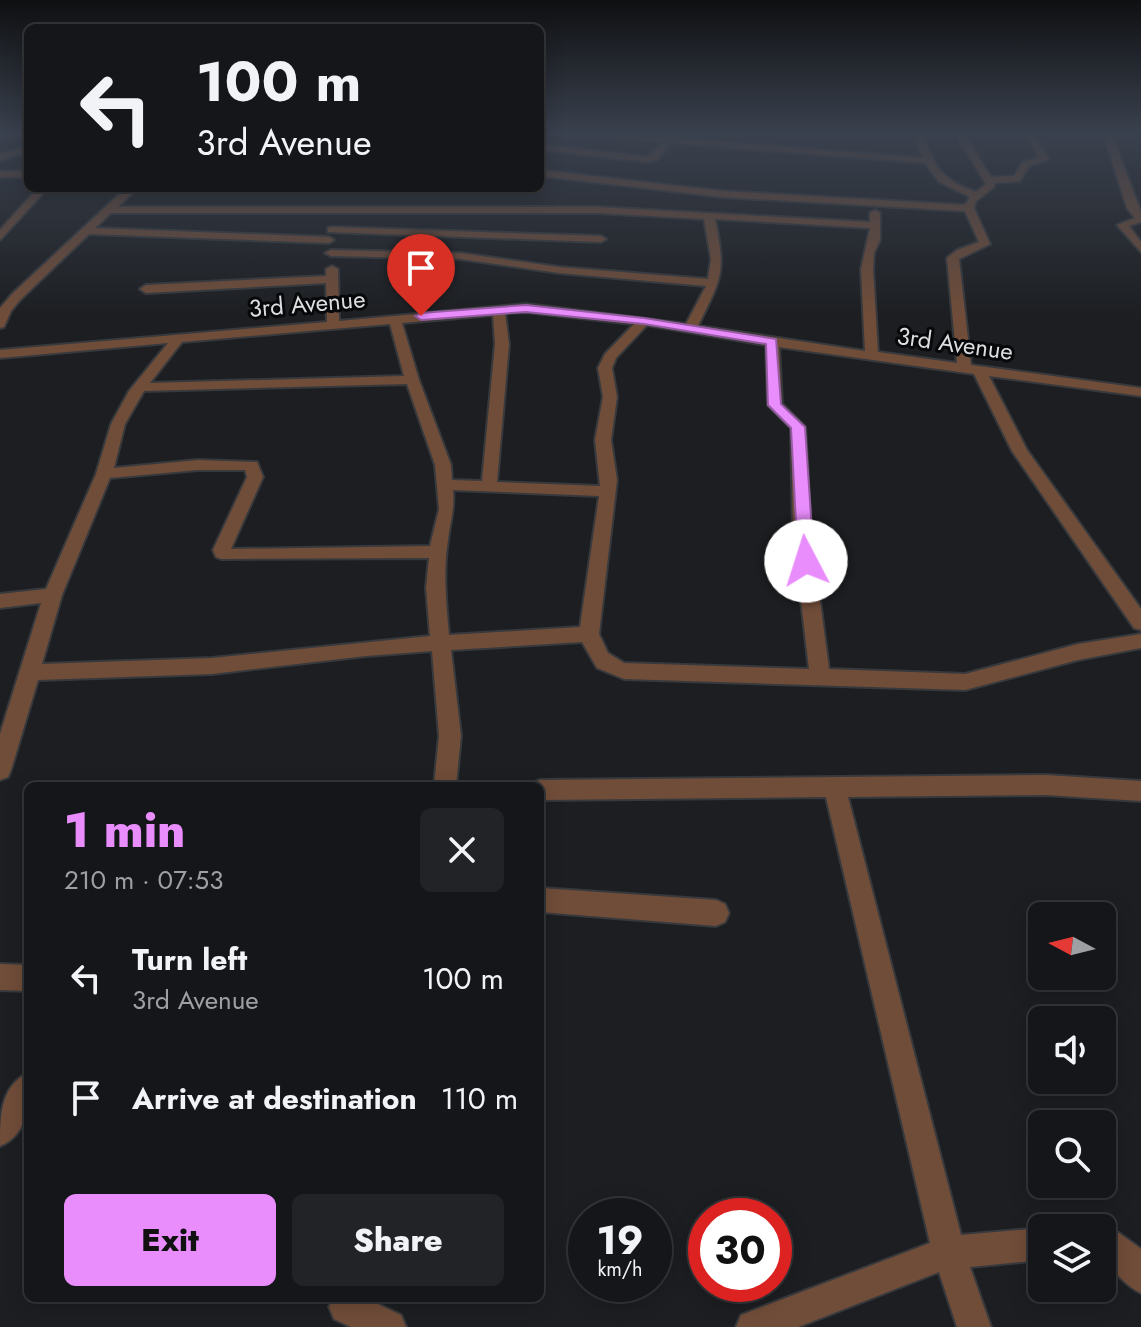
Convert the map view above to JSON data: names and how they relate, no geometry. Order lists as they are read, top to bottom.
{
  "streets": {
    "street": ["3rd Avenue"]
  },
  "north": "left",
  "page": {
    "turn": ["100 m", "3rd Avenue"],
    "heading": ["1 min", "210 m · 07:53"],
    "list": [
      {
        "name": "Turn left",
        "note": "3rd Avenue",
        "value": "100 m"
      },
      {
        "name": "Arrive at destination",
        "value": "110 m"
      }
    ],
    "buttons": ["Exit", "Share"],
    "speed": "19 km/h",
    "limit": "30"
  }
}
